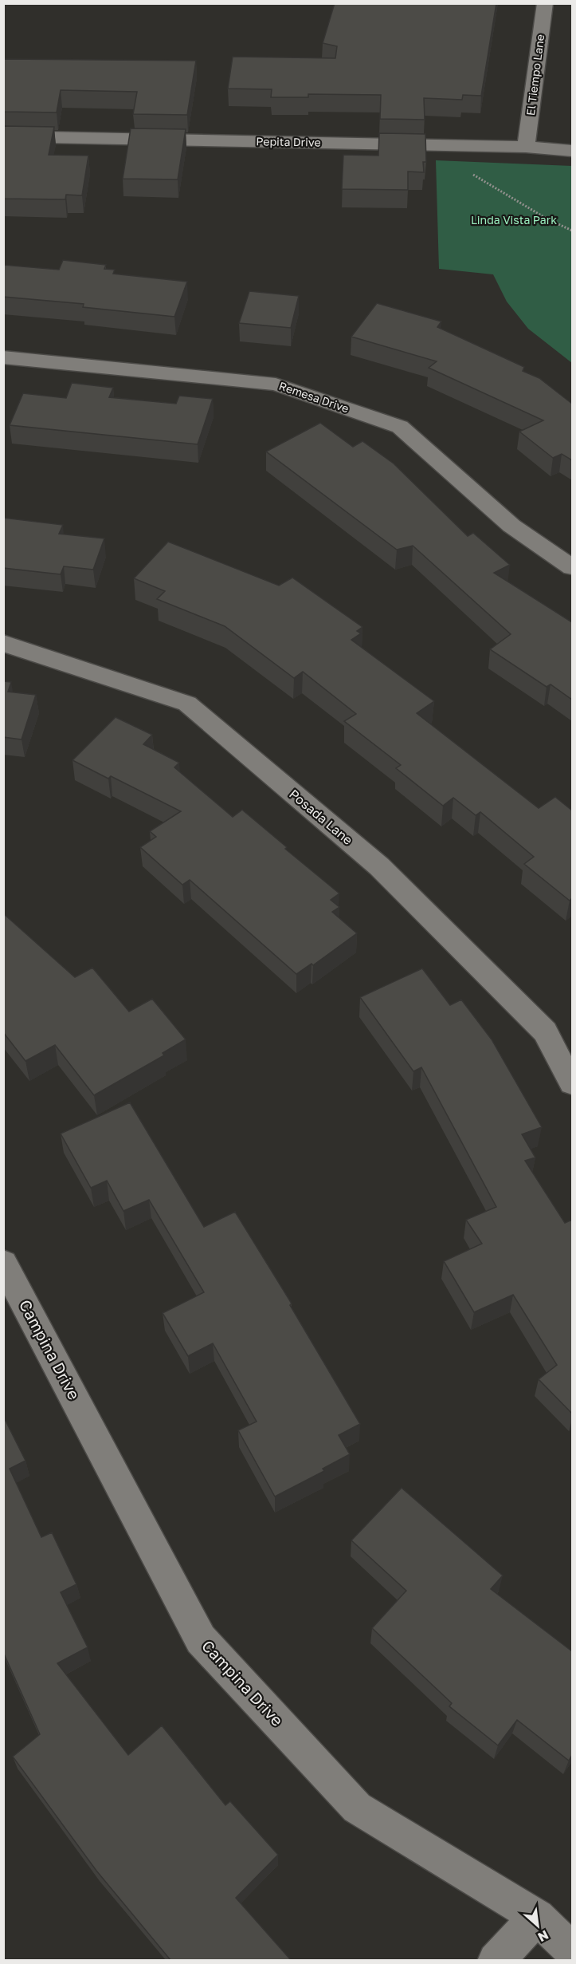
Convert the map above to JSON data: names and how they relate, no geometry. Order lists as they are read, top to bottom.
{
  "streets": {
    "street": [
      "El Tiempo Lane",
      "Pepita Drive",
      "Remesa Drive",
      "Posada Lane",
      "Campina Drive"
    ]
  },
  "crossings": [
    ["El Tiempo Lane", "Pepita Drive"]
  ],
  "parks": ["Linda Vista Park"],
  "north": "bottom right"
}
